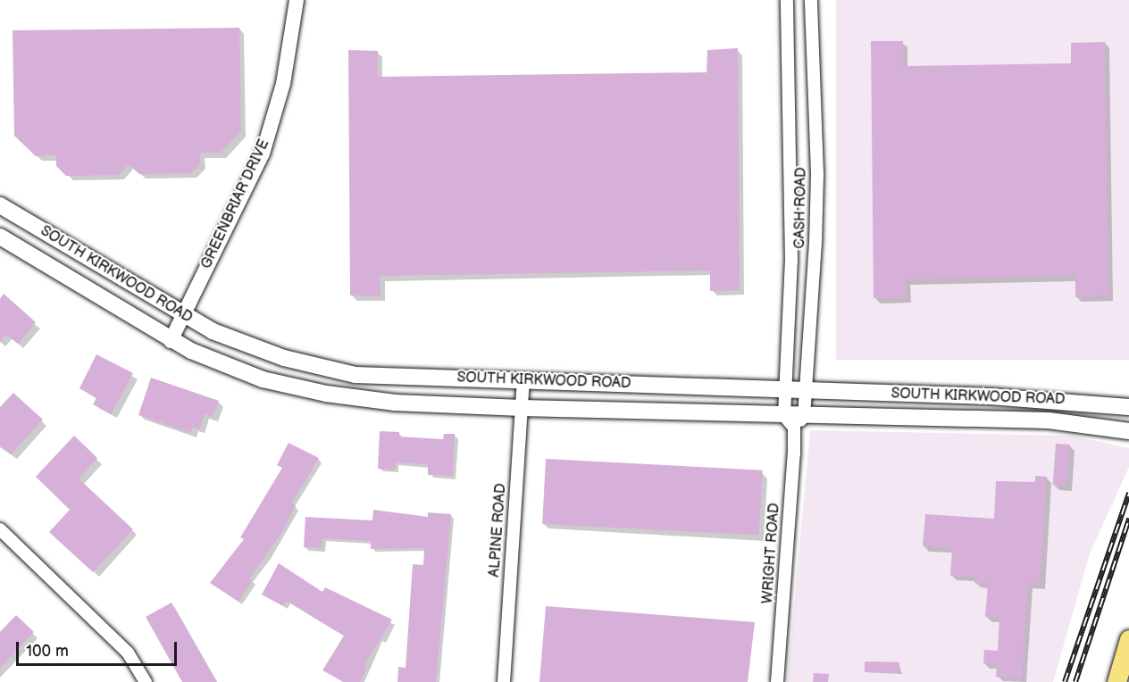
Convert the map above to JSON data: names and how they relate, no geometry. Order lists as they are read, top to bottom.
{
  "streets": {
    "main road": ["SOUTH KIRKWOOD ROAD"],
    "street": [
      "GREENBRIAR DRIVE",
      "CASH ROAD",
      "ALPINE ROAD",
      "WRIGHT ROAD"
    ]
  },
  "crossings": [
    ["GREENBRIAR DRIVE", "SOUTH KIRKWOOD ROAD"],
    ["CASH ROAD", "SOUTH KIRKWOOD ROAD"],
    ["CASH ROAD", "WRIGHT ROAD"],
    ["SOUTH KIRKWOOD ROAD", "ALPINE ROAD"],
    ["SOUTH KIRKWOOD ROAD", "WRIGHT ROAD"]
  ],
  "scale_bar": "100 m"
}
